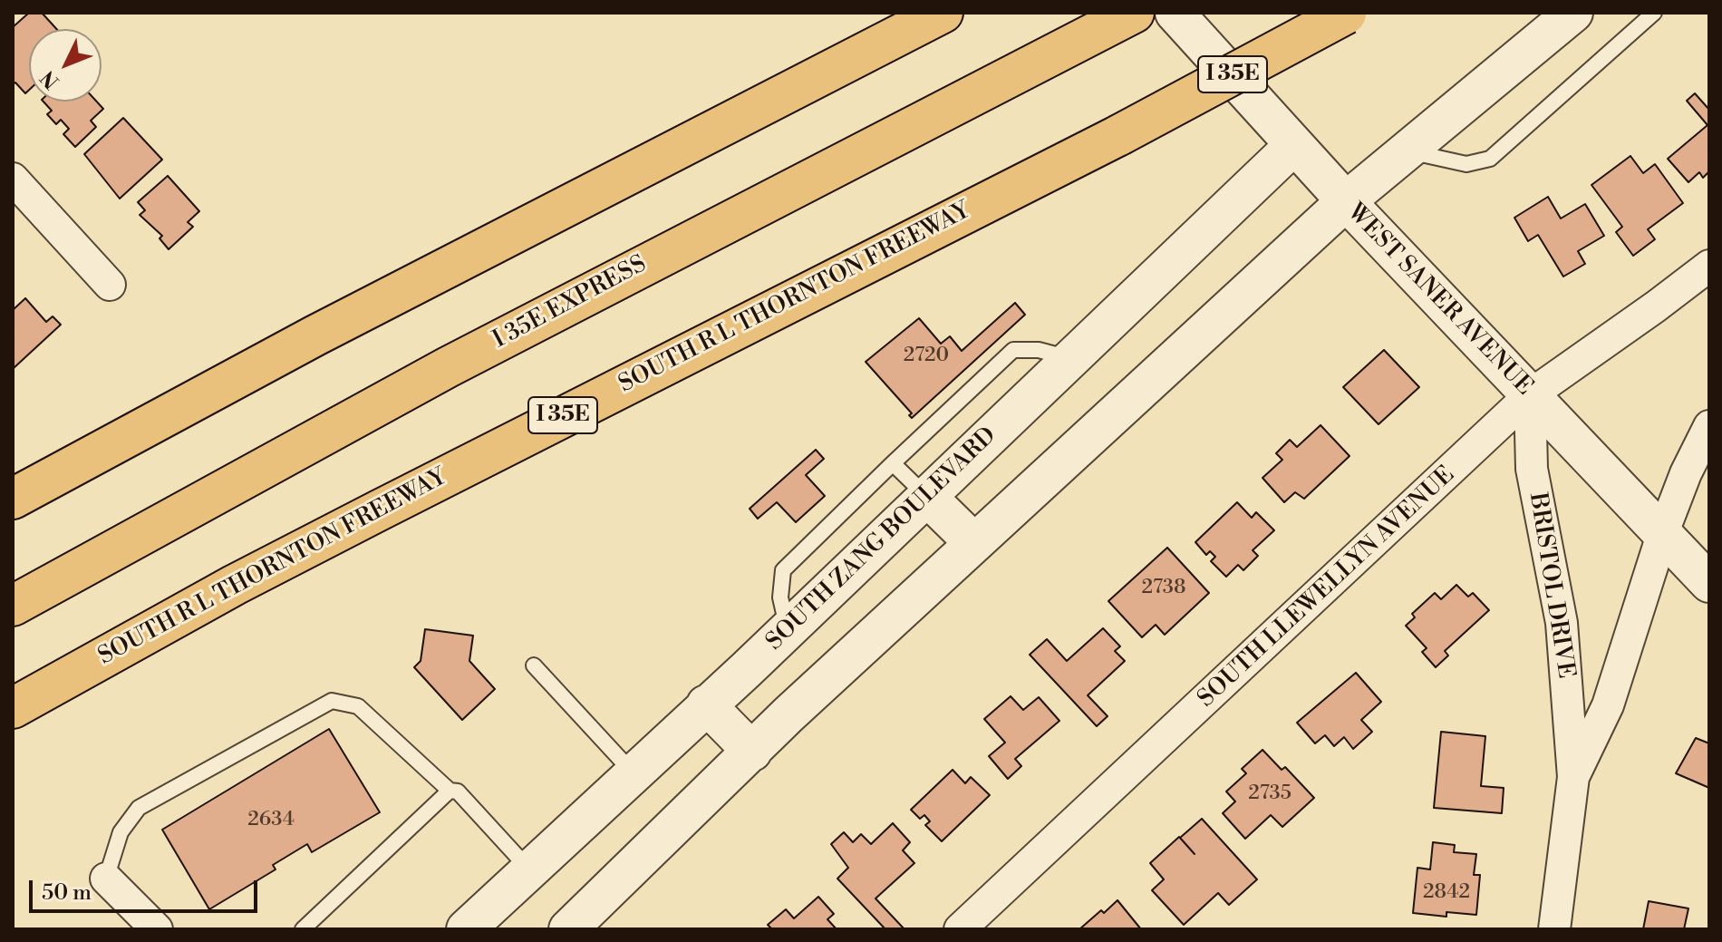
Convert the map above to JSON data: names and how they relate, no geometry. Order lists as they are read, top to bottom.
{
  "streets": {
    "highway": ["I 35E", "SOUTH R L THORNTON FREEWAY", "I 35E EXPRESS"],
    "street": [
      "WEST SANER AVENUE",
      "SOUTH ZANG BOULEVARD",
      "BRISTOL DRIVE",
      "SOUTH LLEWELLYN AVENUE"
    ]
  },
  "crossings": [
    ["WEST SANER AVENUE", "SOUTH ZANG BOULEVARD"],
    ["WEST SANER AVENUE", "BRISTOL DRIVE"],
    ["WEST SANER AVENUE", "SOUTH LLEWELLYN AVENUE"],
    ["BRISTOL DRIVE", "SOUTH LLEWELLYN AVENUE"]
  ],
  "house_numbers": [
    "2720",
    "2738",
    "2735",
    "2634",
    "2842"
  ],
  "scale_bar": "50 m",
  "north": "bottom left"
}
